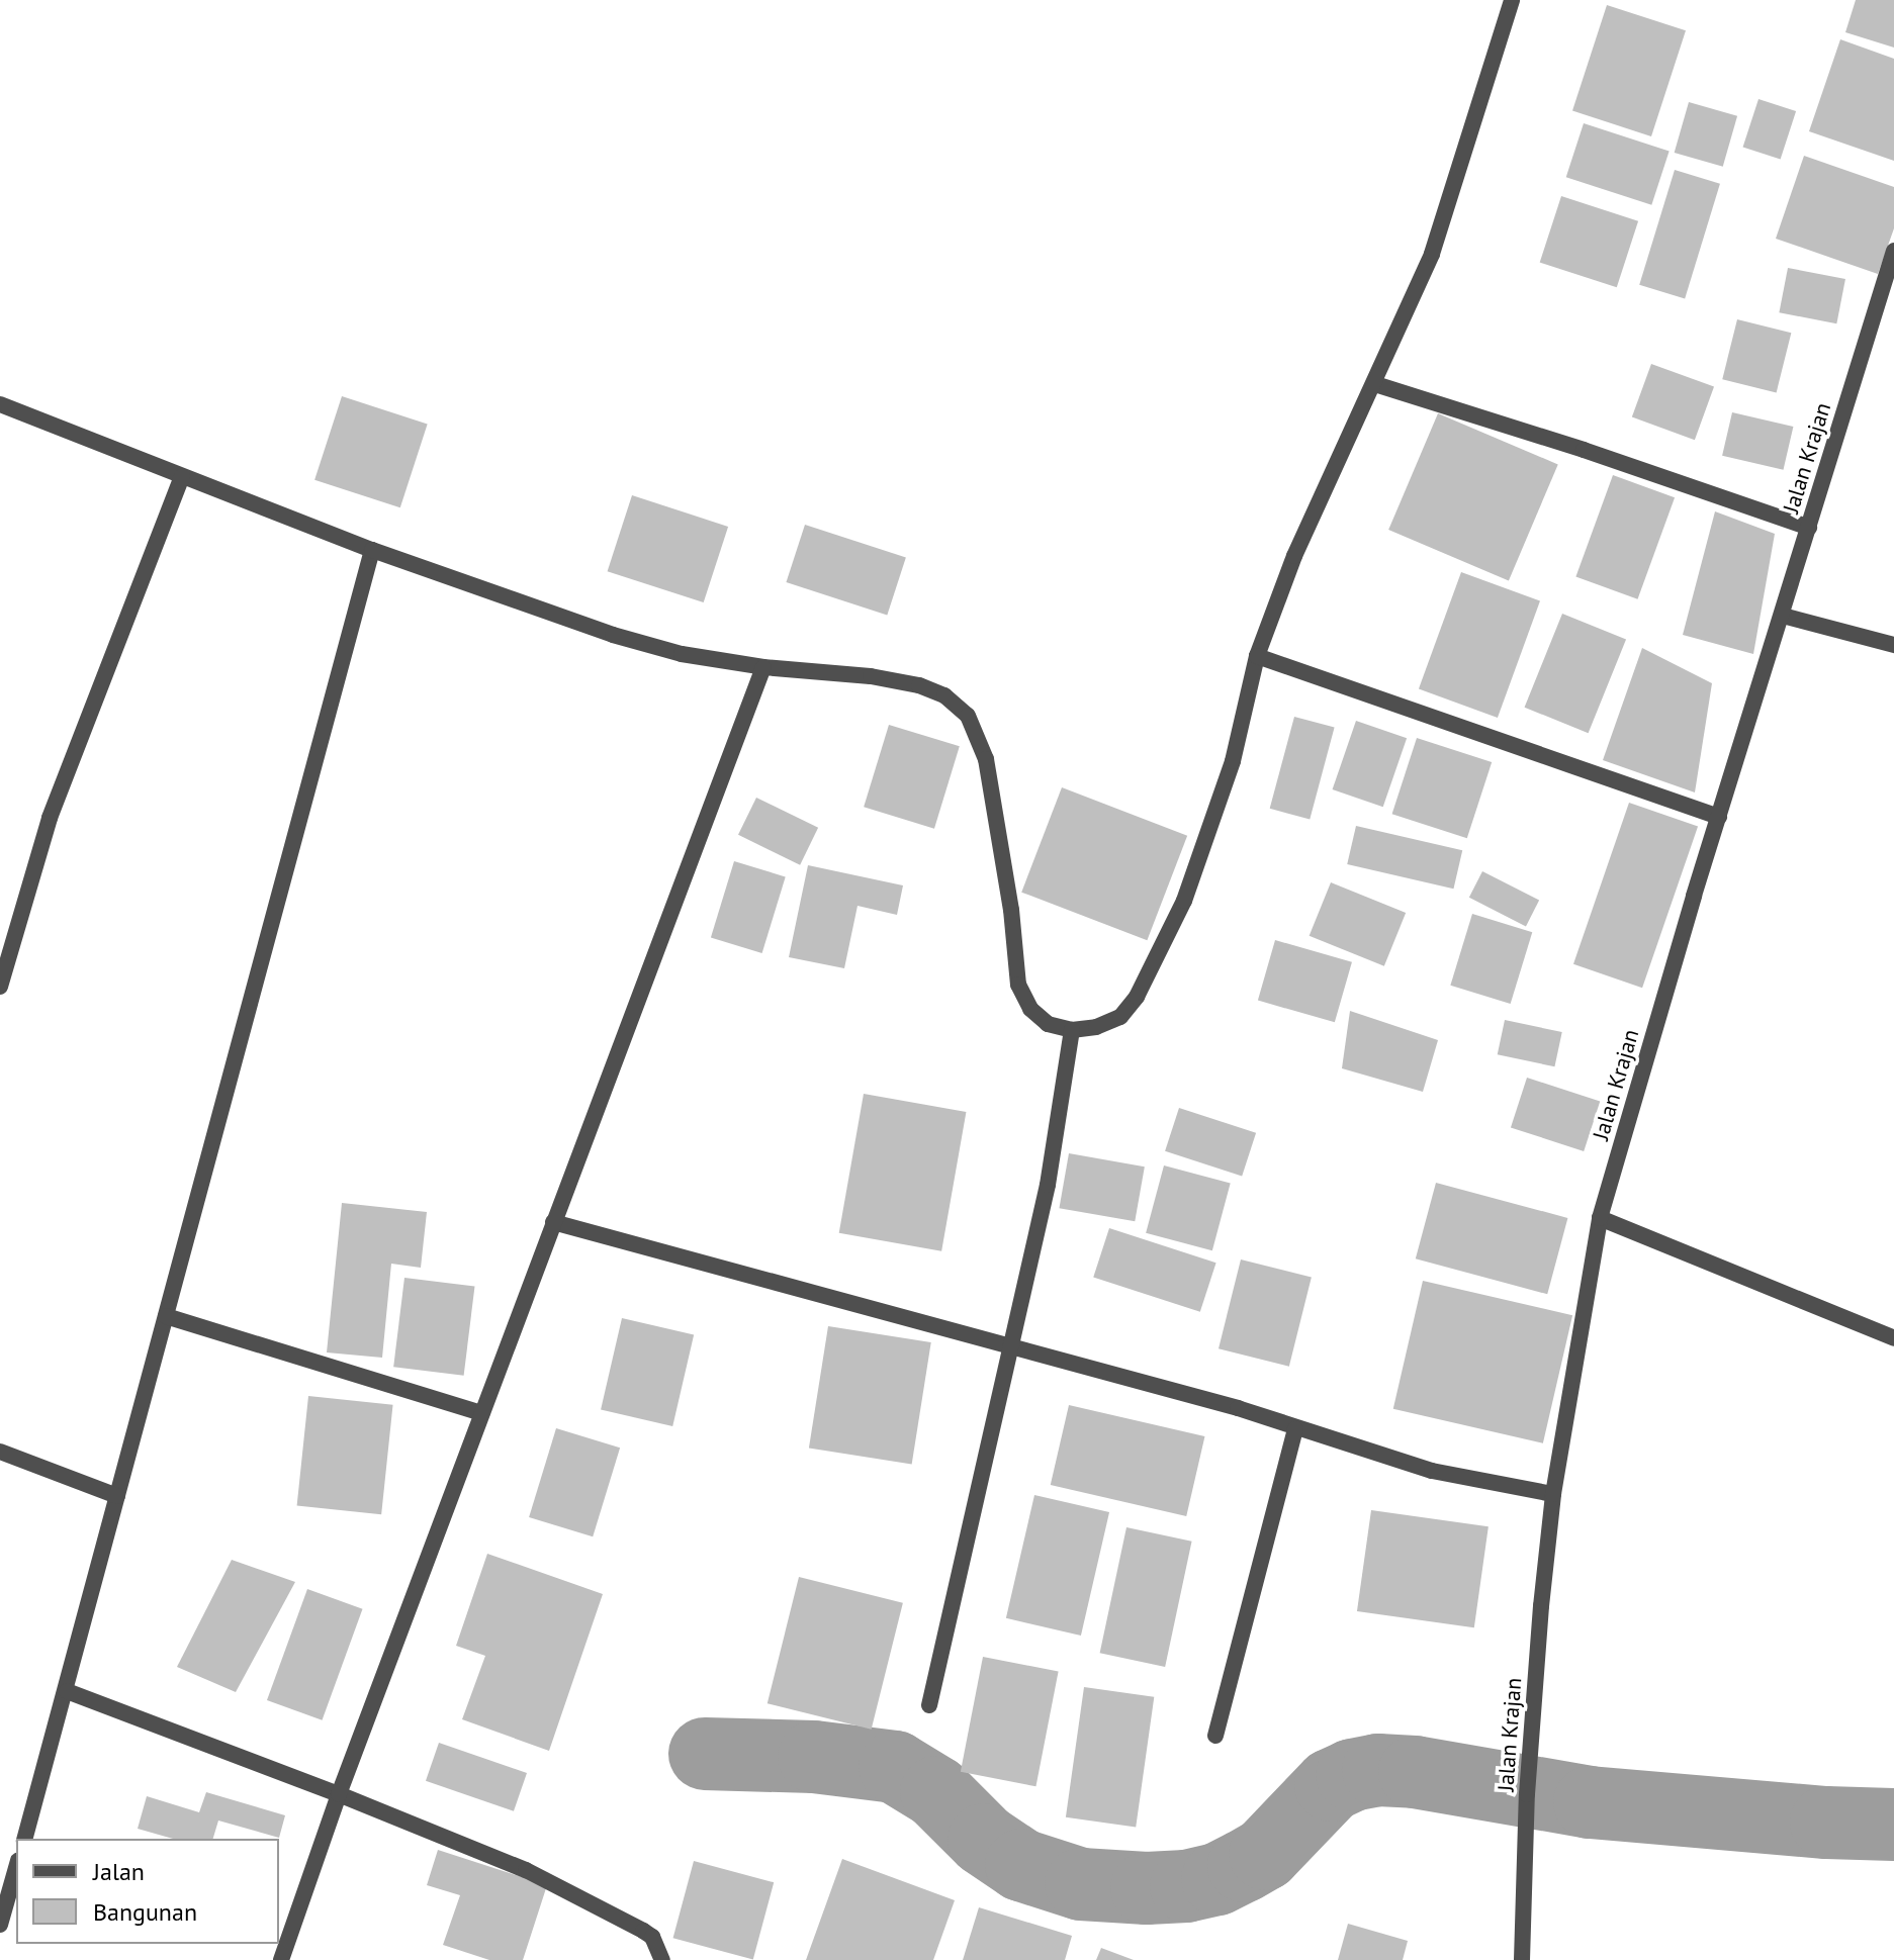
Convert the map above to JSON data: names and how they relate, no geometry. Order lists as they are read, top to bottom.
{
  "streets": {
    "street": ["Jalan Krajan"]
  },
  "legend": ["Jalan", "Bangunan"]
}
